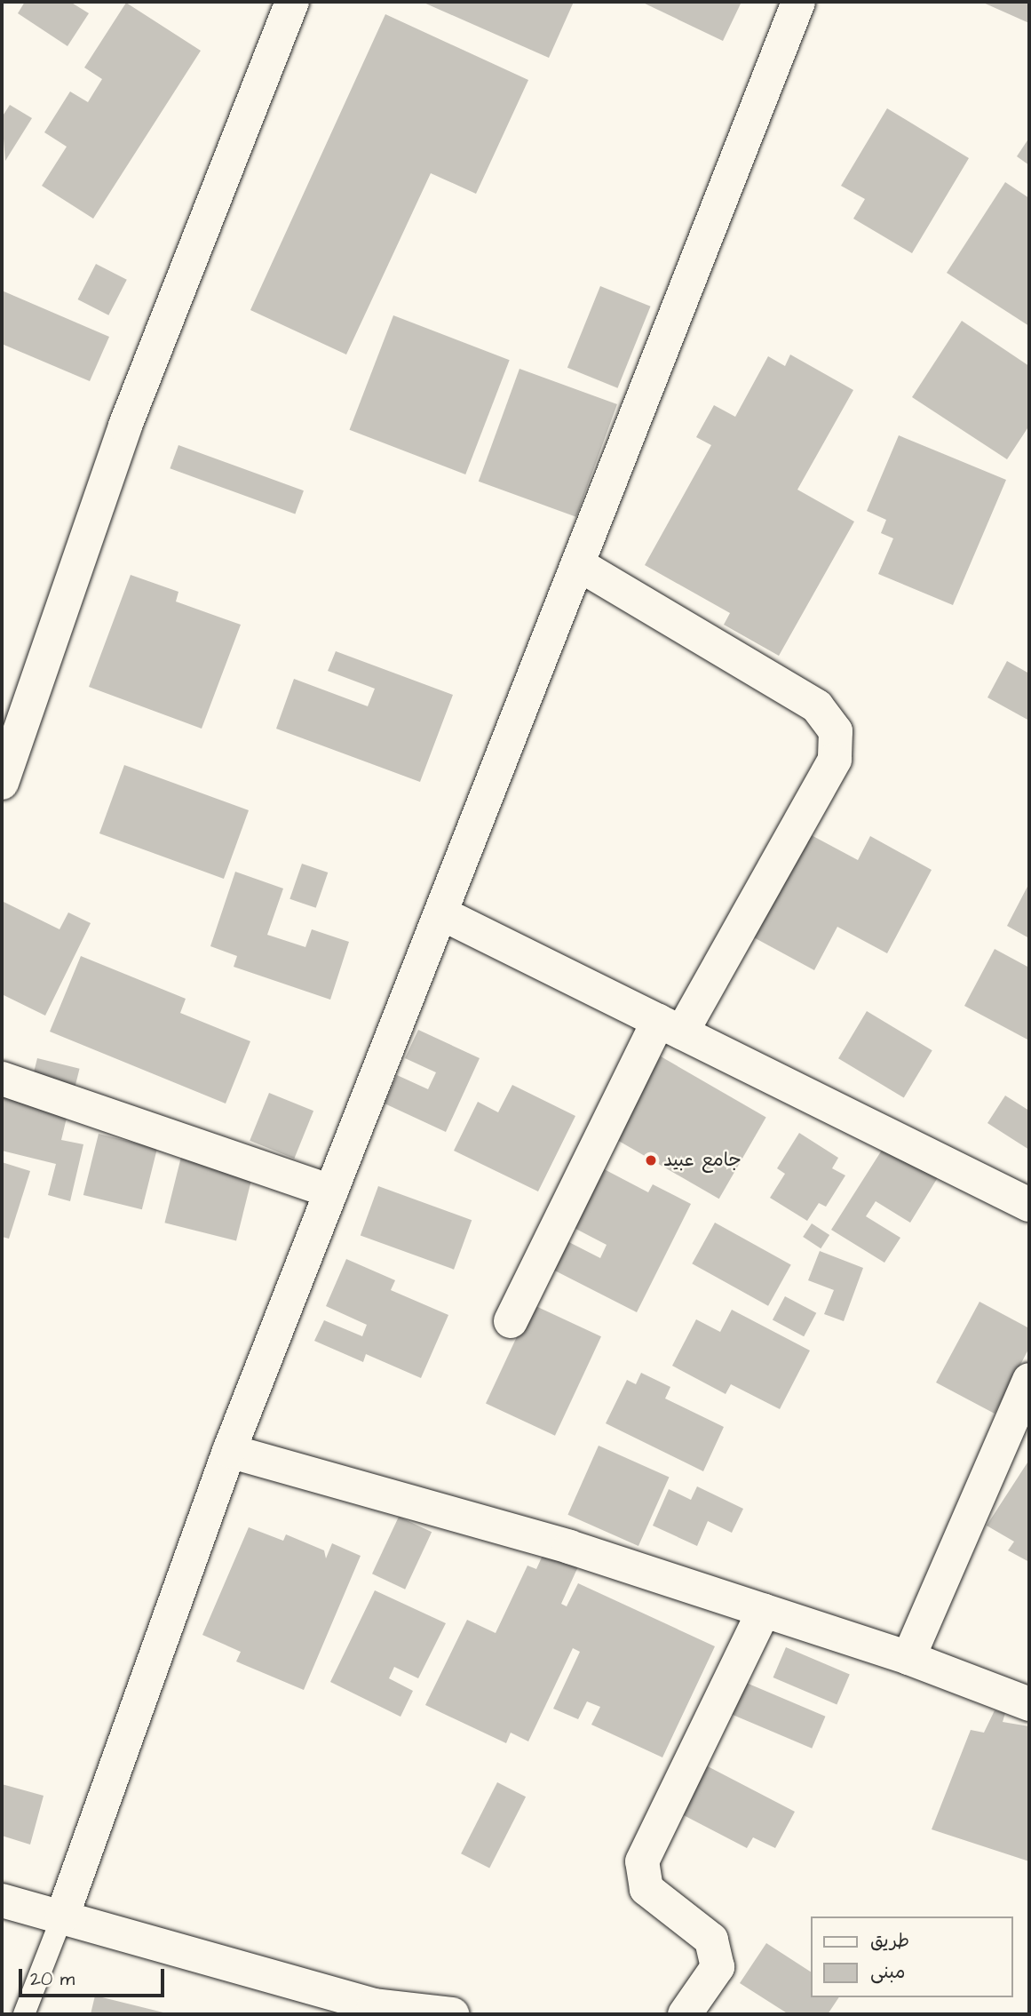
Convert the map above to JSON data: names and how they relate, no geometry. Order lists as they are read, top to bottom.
{
  "places": ["جامع عبيد"],
  "legend": ["طريق", "مبنى"],
  "scale_bar": "20 m"
}
